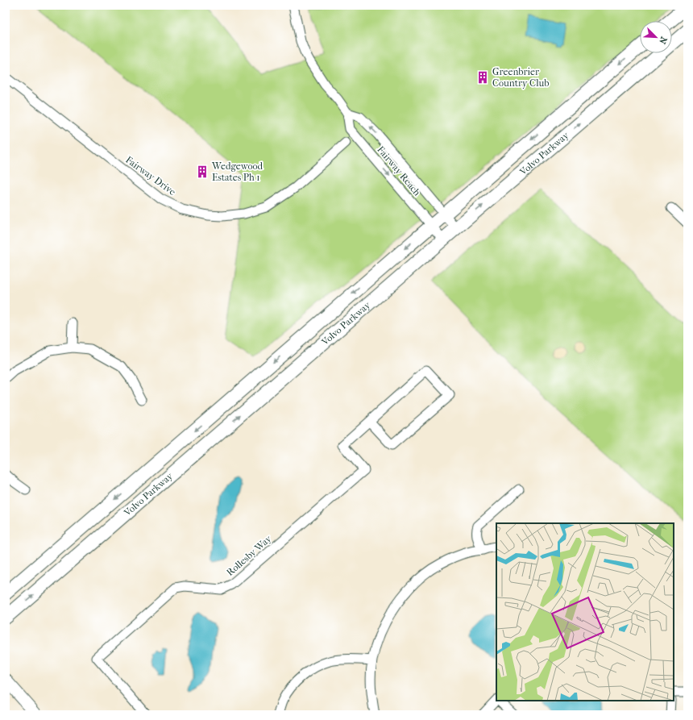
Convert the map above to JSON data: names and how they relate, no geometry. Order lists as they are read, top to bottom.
{
  "streets": {
    "main road": ["Volvo Parkway"],
    "street": ["Fairway Reach", "Fairway Drive", "Rollesby Way"]
  },
  "crossings": [
    ["Volvo Parkway", "Fairway Reach"]
  ],
  "places": {
    "building": ["Greenbrier Country Club", "Wedgewood Estates Ph 1"]
  },
  "north": "bottom right"
}
